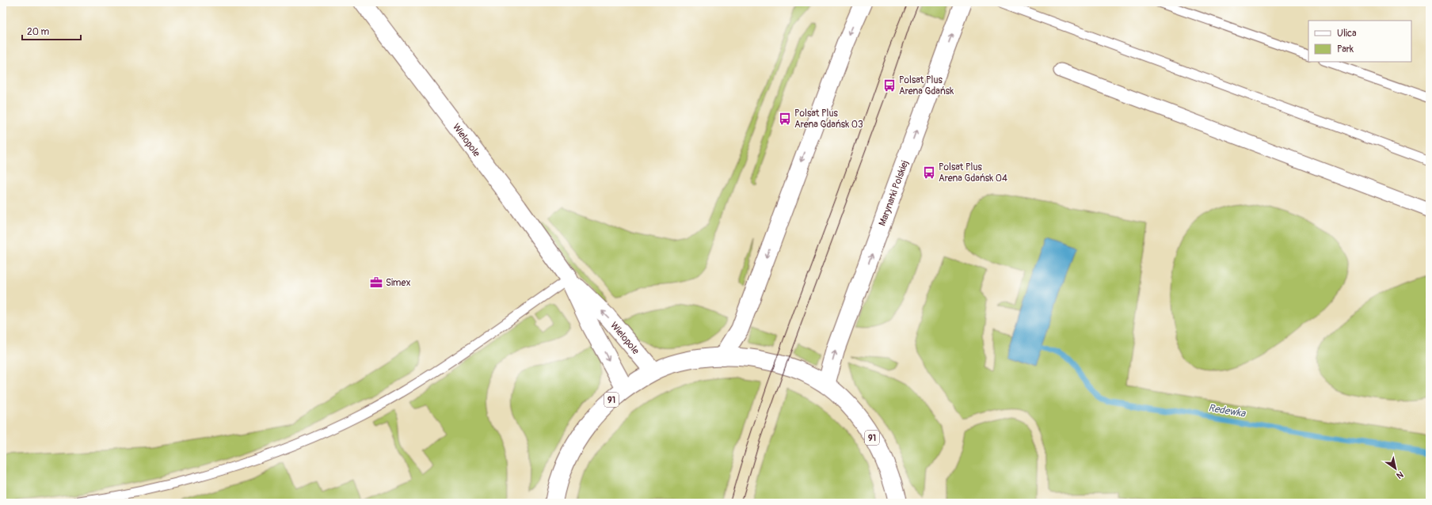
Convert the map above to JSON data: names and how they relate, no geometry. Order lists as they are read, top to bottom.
{
  "streets": {
    "main road": ["Wielopole", "Marynarki Polskiej", "91"]
  },
  "crossings": [
    ["Wielopole", "91"],
    ["Marynarki Polskiej", "91"]
  ],
  "water": ["Redewka"],
  "places": {
    "bus stop": ["Polsat Plus Arena Gdańsk", "Polsat Plus Arena Gdańsk 03", "Polsat Plus Arena Gdańsk 04"],
    "office": ["Simex"]
  },
  "legend": ["Ulica", "Park"],
  "scale_bar": "20 m",
  "north": "bottom right"
}
